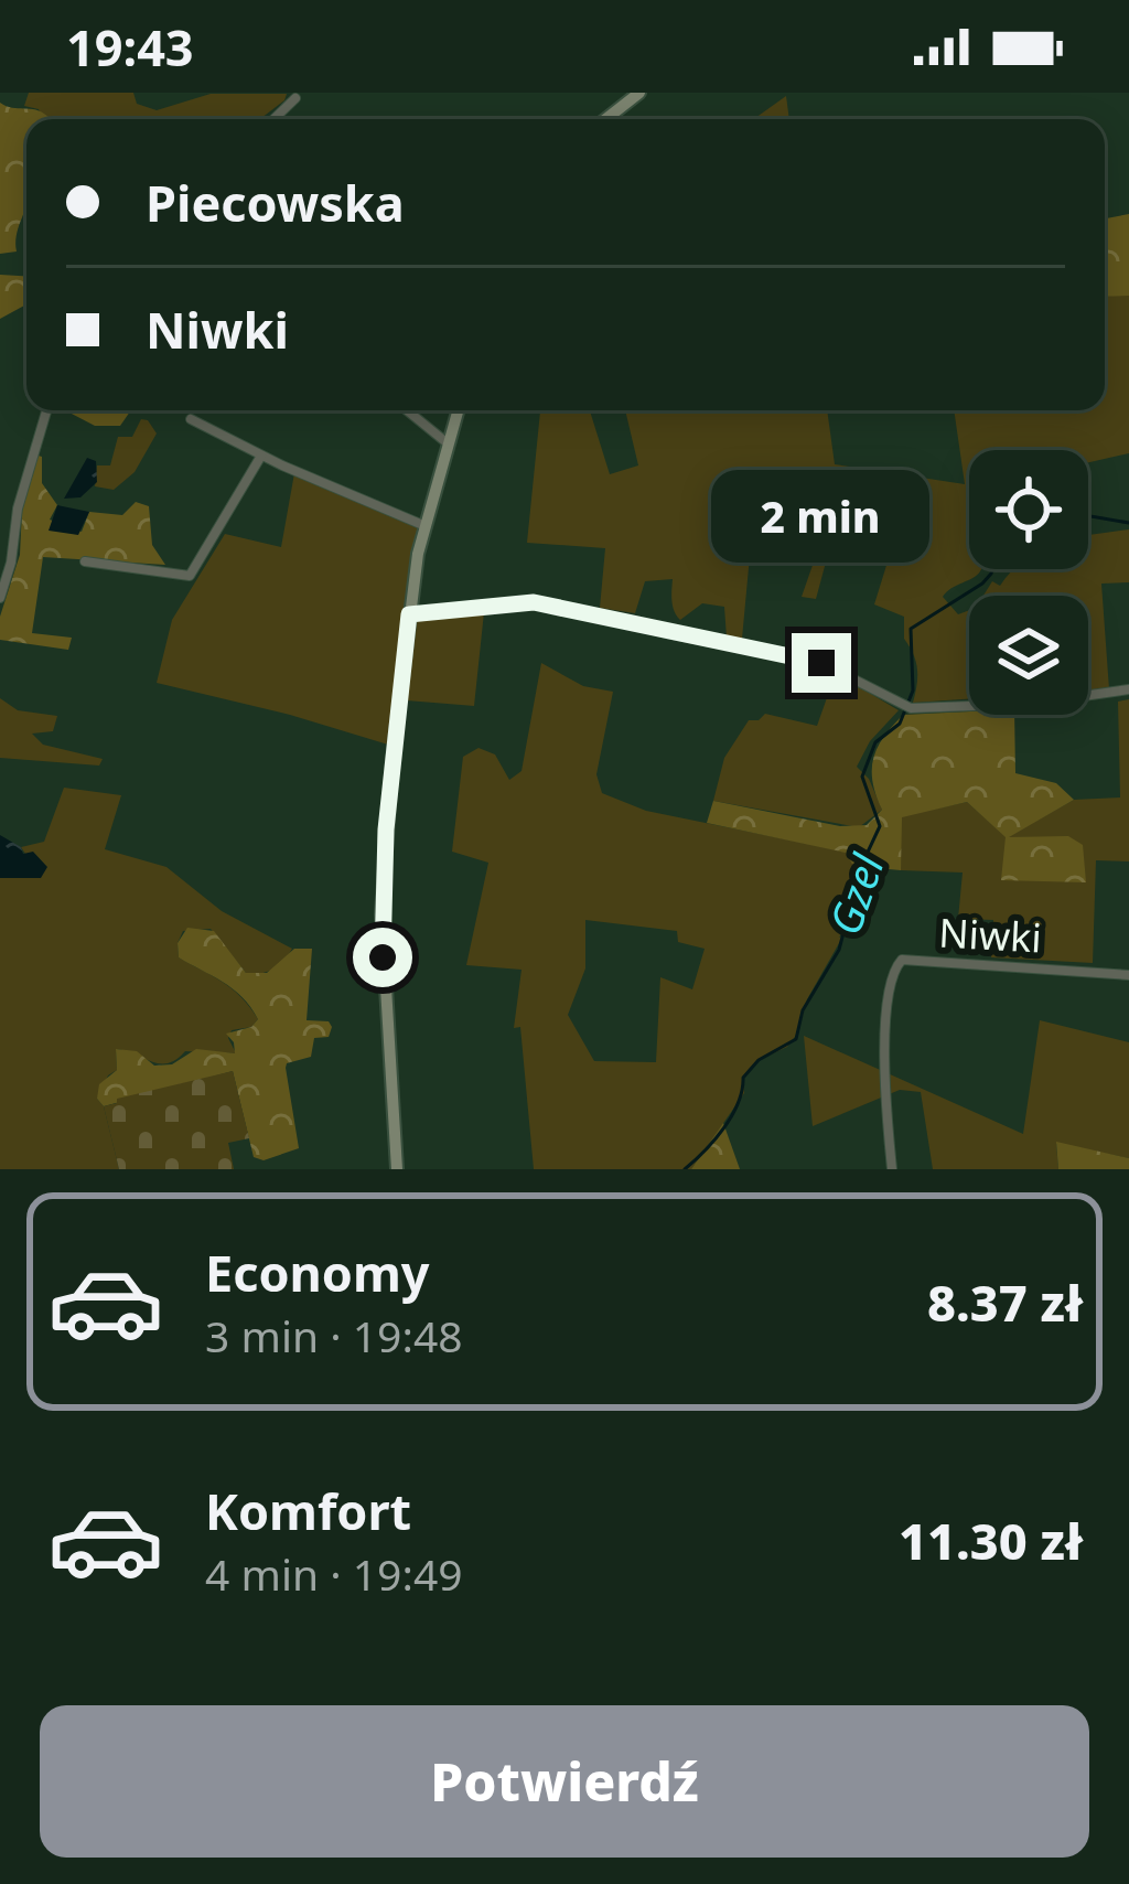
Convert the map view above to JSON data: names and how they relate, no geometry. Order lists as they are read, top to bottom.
{
  "streets": {
    "street": ["Niwki"]
  },
  "water": ["Gzel"],
  "page": {
    "status": "19:43",
    "banner": ["Piecowska", "Niwki"],
    "bubble": "2 min",
    "list": [
      {
        "name": "Economy",
        "note": "3 min · 19:48",
        "value": "8.37 zł"
      },
      {
        "name": "Komfort",
        "note": "4 min · 19:49",
        "value": "11.30 zł"
      }
    ],
    "buttons": "Potwierdź"
  }
}
